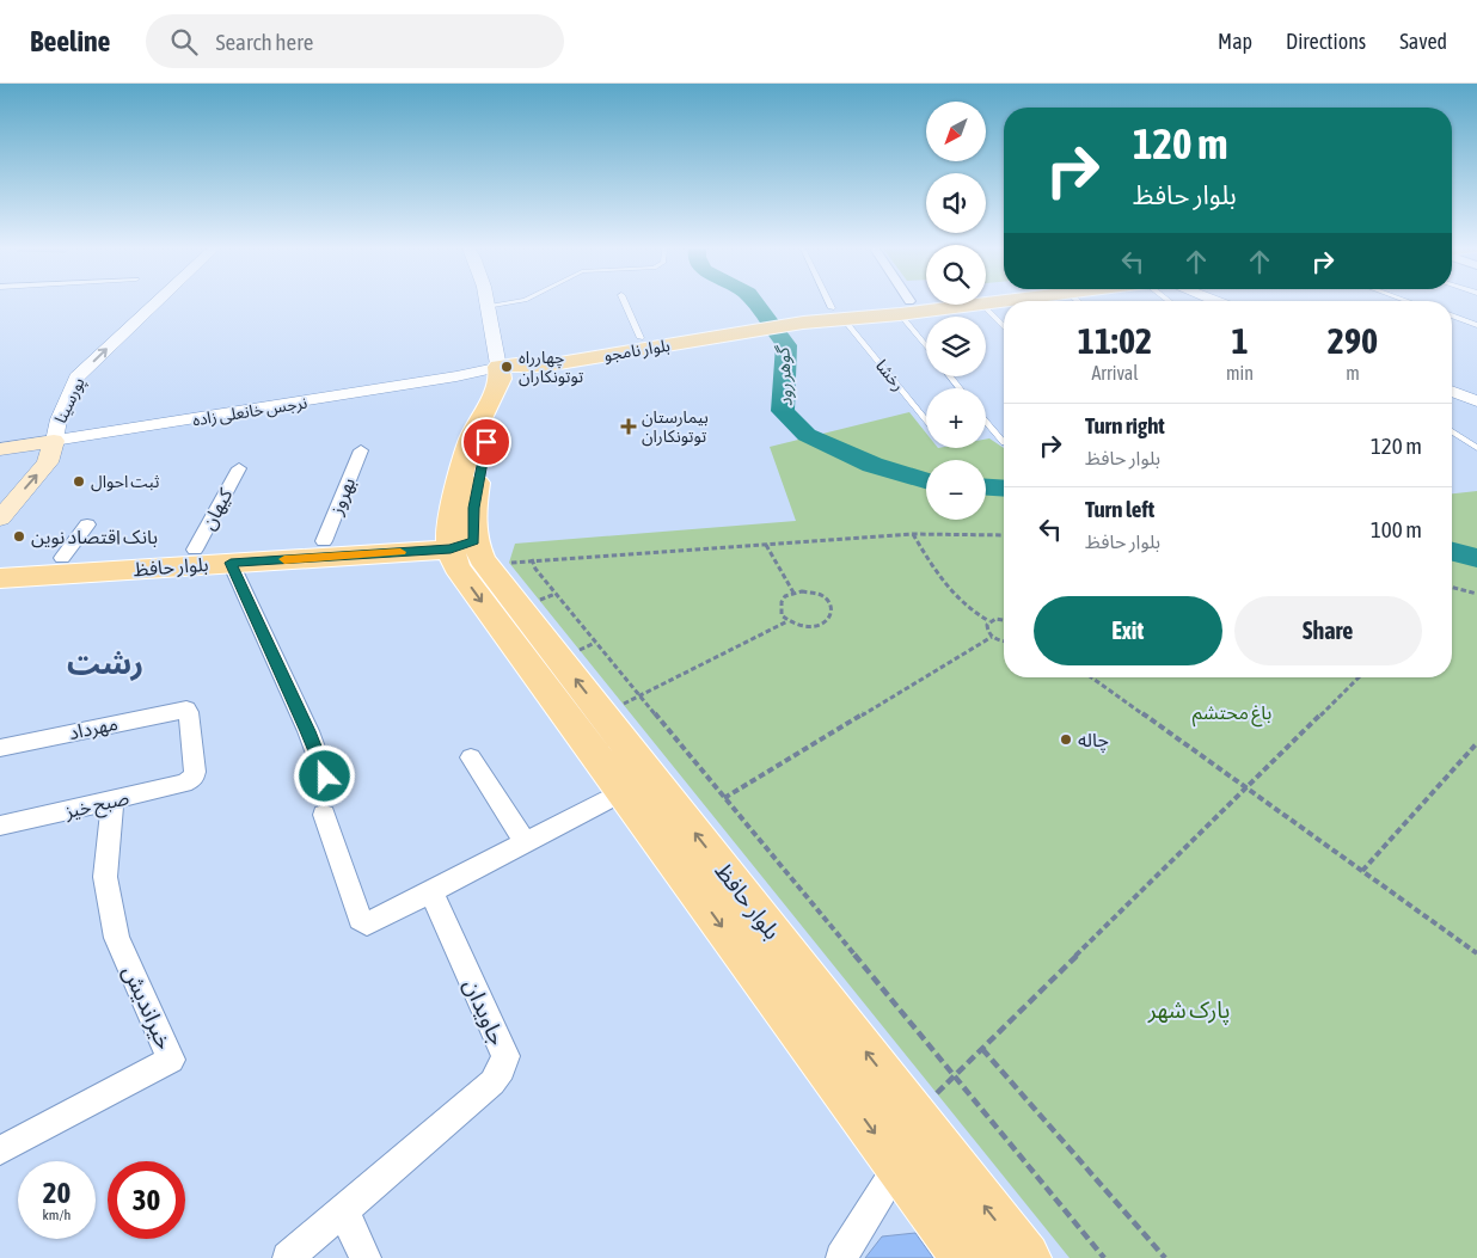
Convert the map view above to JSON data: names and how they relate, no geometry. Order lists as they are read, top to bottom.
{
  "streets": {
    "main road": [
      "بلوار نامجو",
      "پورسینا",
      "نرجس خانعلی زاده",
      "بلوار حافظ"
    ],
    "street": [
      "بهروز",
      "کیهان",
      "مهرداد",
      "صبح خیز",
      "خیراندیش",
      "جاویدان"
    ],
    "lane": ["رخشا"]
  },
  "crossings": [
    ["بلوار نامجو", "رخشا"],
    ["بلوار نامجو", "نرجس خانعلی زاده"],
    ["بلوار نامجو", "بلوار حافظ"],
    ["پورسینا", "نرجس خانعلی زاده"],
    ["نرجس خانعلی زاده", "بلوار حافظ"],
    ["بهروز", "بلوار حافظ"],
    ["کیهان", "بلوار حافظ"],
    ["مهرداد", "صبح خیز"],
    ["صبح خیز", "خیراندیش"]
  ],
  "one_way": ["پورسینا"],
  "districts": ["رشت"],
  "water": ["گوهر رود"],
  "parks": ["باغ محتشم", "پارک شهر"],
  "places": {
    "other": [
      "چهارراه توتونکاران",
      "ثبت احوال",
      "بانک اقتصاد نوین",
      "چاله"
    ],
    "health": ["بیمارستان توتونکاران"]
  },
  "north": "bottom left",
  "page": {
    "header": "Beeline",
    "search": "Search here",
    "nav": ["Map", "Directions", "Saved"],
    "map_buttons": ["+", "−"],
    "turn": ["120 m", "بلوار حافظ"],
    "eta": [
      "11:02",
      "Arrival",
      "1",
      "min",
      "290",
      "m"
    ],
    "list": [
      {
        "name": "Turn right",
        "note": "بلوار حافظ",
        "value": "120 m"
      },
      {
        "name": "Turn left",
        "note": "بلوار حافظ",
        "value": "100 m"
      }
    ],
    "buttons": ["Exit", "Share"],
    "speed": "20 km/h",
    "limit": "30"
  }
}
